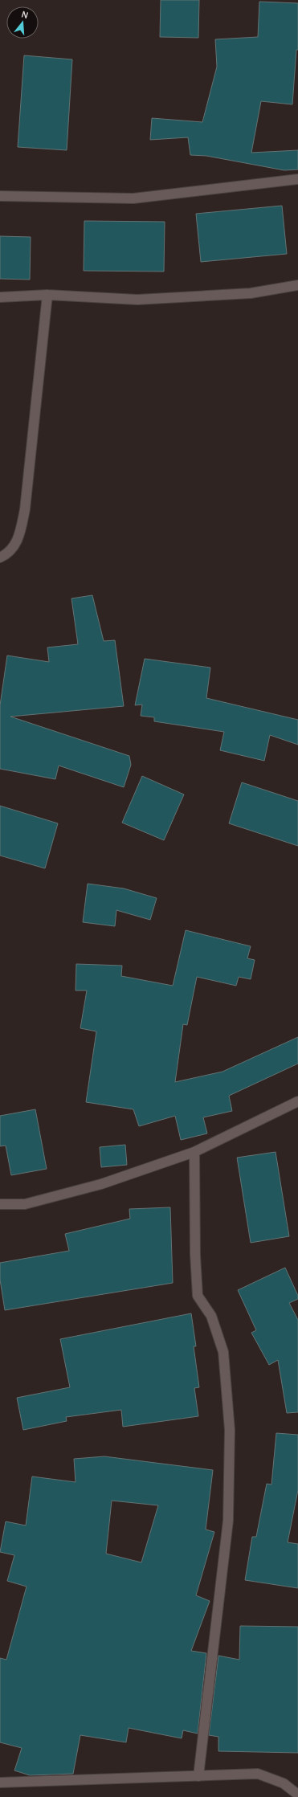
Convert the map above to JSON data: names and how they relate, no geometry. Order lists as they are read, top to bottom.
{
  "north": "top"
}
